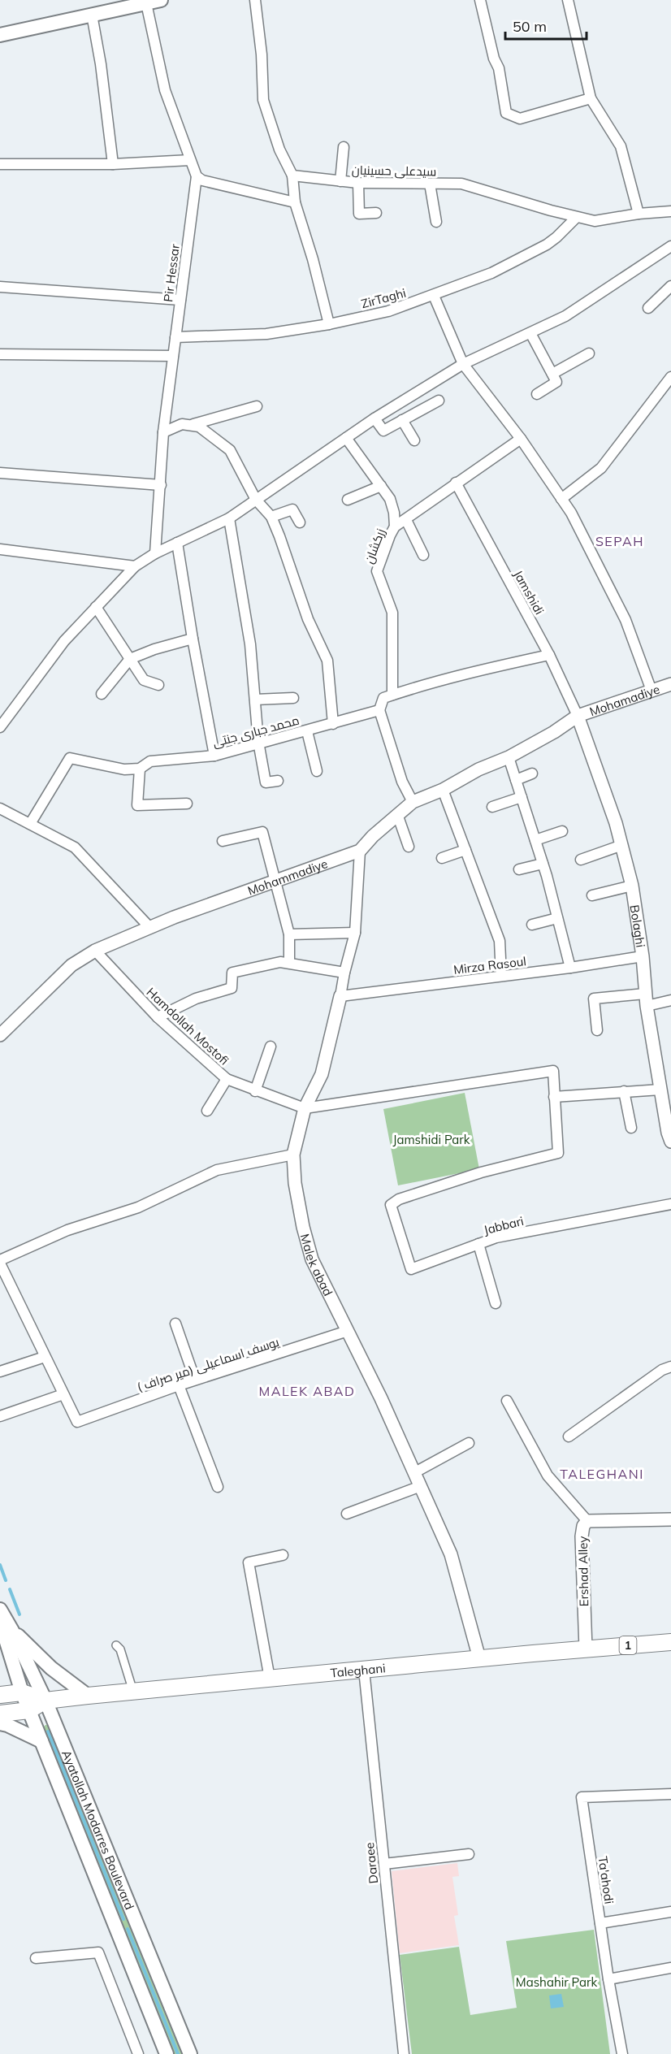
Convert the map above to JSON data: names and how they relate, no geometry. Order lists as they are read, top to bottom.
{
  "streets": {
    "main road": ["1", "Taleghani", "Ayatollah Modarres Boulevard"],
    "street": [
      "سیدعلی حسینیان",
      "Pir Hessar",
      "ZirTaghi",
      "زرکشان",
      "Jamshidi",
      "Mohamadiye",
      "محمد جباری جنتی",
      "Mohammadiye",
      "Bolaghi",
      "Mirza Rasoul",
      "Hamdollah Mostofi",
      "Jabbari",
      "Malek abad",
      "یوسف اسماعیلی (میر صراف )",
      "Ershad Alley",
      "Daraee",
      "Ta'ahodi"
    ]
  },
  "crossings": [
    ["سیدعلی حسینیان", "ZirTaghi"],
    ["Pir Hessar", "ZirTaghi"],
    ["زرکشان", "Jamshidi"],
    ["Jamshidi", "Mohamadiye"],
    ["Jamshidi", "Mohammadiye"],
    ["Jamshidi", "Bolaghi"],
    ["Mohamadiye", "Mohammadiye"],
    ["Mohamadiye", "Bolaghi"],
    ["Mohammadiye", "Bolaghi"],
    ["Mohammadiye", "Hamdollah Mostofi"],
    ["Mohammadiye", "Malek abad"],
    ["Bolaghi", "Mirza Rasoul"],
    ["Mirza Rasoul", "Malek abad"],
    ["Hamdollah Mostofi", "Malek abad"],
    ["Malek abad", "یوسف اسماعیلی (میر صراف )"],
    ["Malek abad", "Taleghani"],
    ["Ershad Alley", "Taleghani"],
    ["Taleghani", "Ayatollah Modarres Boulevard"],
    ["Taleghani", "Daraee"]
  ],
  "districts": ["SEPAH", "MALEK ABAD", "TALEGHANI"],
  "parks": ["Jamshidi Park", "Mashahir Park"],
  "scale_bar": "50 m"
}
